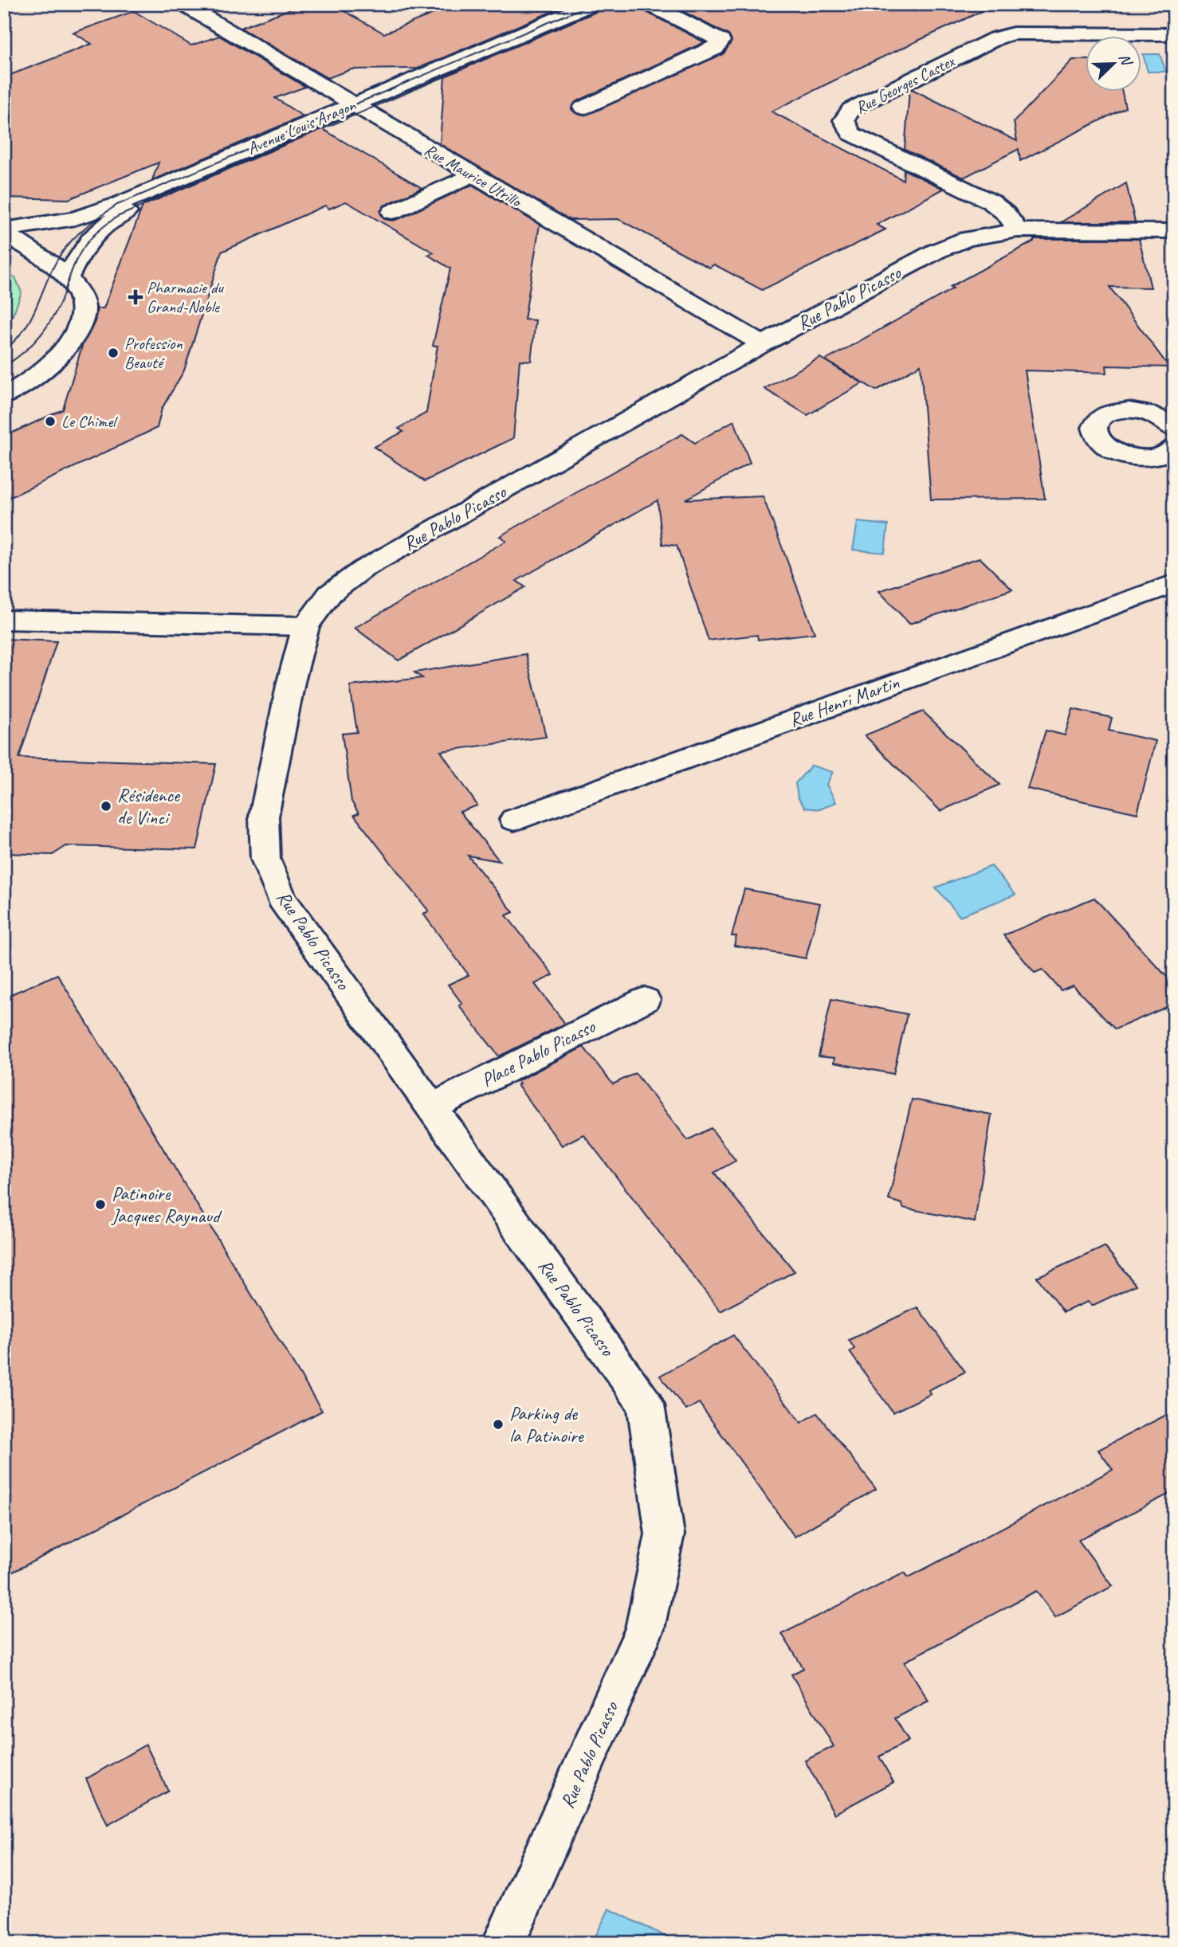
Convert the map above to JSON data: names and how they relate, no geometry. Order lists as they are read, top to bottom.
{
  "streets": {
    "street": [
      "Rue Georges Castex",
      "Avenue Louis Aragon",
      "Rue Maurice Utrillo",
      "Rue Pablo Picasso",
      "Rue Henri Martin",
      "Place Pablo Picasso"
    ]
  },
  "crossings": [
    ["Rue Georges Castex", "Rue Pablo Picasso"],
    ["Avenue Louis Aragon", "Rue Maurice Utrillo"],
    ["Rue Maurice Utrillo", "Rue Pablo Picasso"],
    ["Rue Pablo Picasso", "Place Pablo Picasso"]
  ],
  "places": {
    "health": ["Pharmacie du Grand-Noble"],
    "other": [
      "Profession Beauté",
      "Le Chimel",
      "Résidence de Vinci",
      "Patinoire Jacques Raynaud",
      "Parking de la Patinoire"
    ]
  },
  "north": "top right"
}
